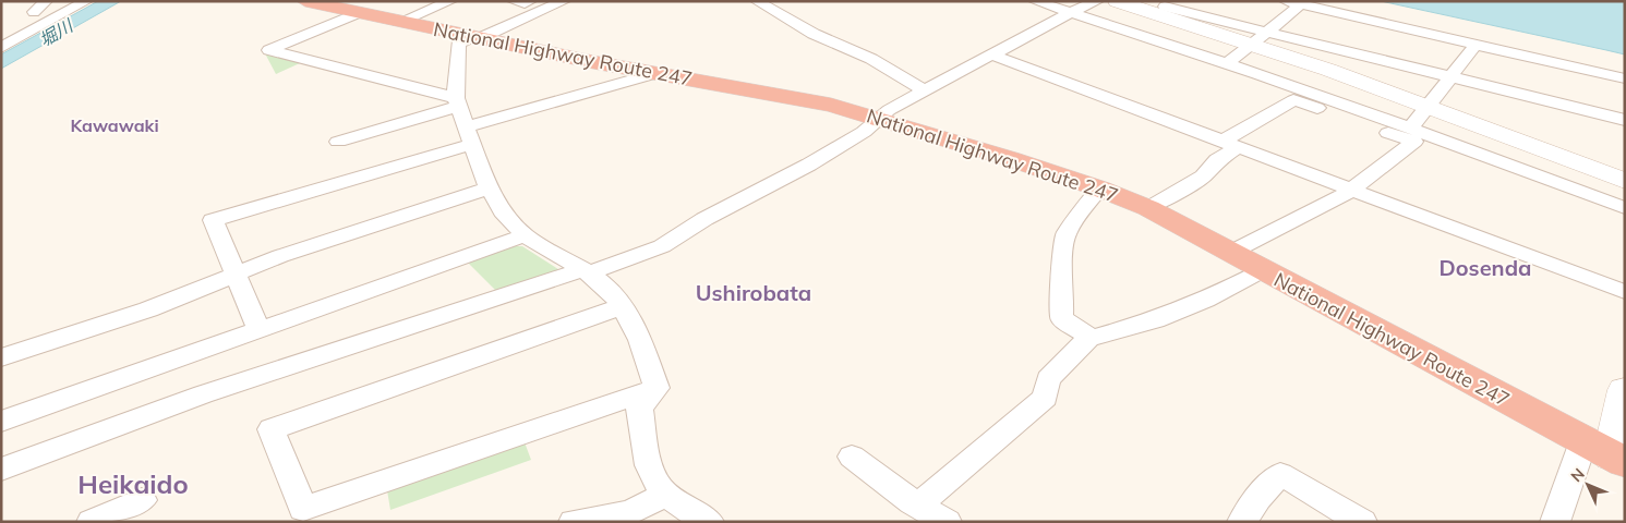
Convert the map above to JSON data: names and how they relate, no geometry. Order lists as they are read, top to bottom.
{
  "streets": {
    "highway": ["National Highway Route 247"]
  },
  "districts": [
    "Kawawaki",
    "Dosenda",
    "Ushirobata",
    "Heikaido"
  ],
  "water": ["堀川"],
  "north": "top left"
}
